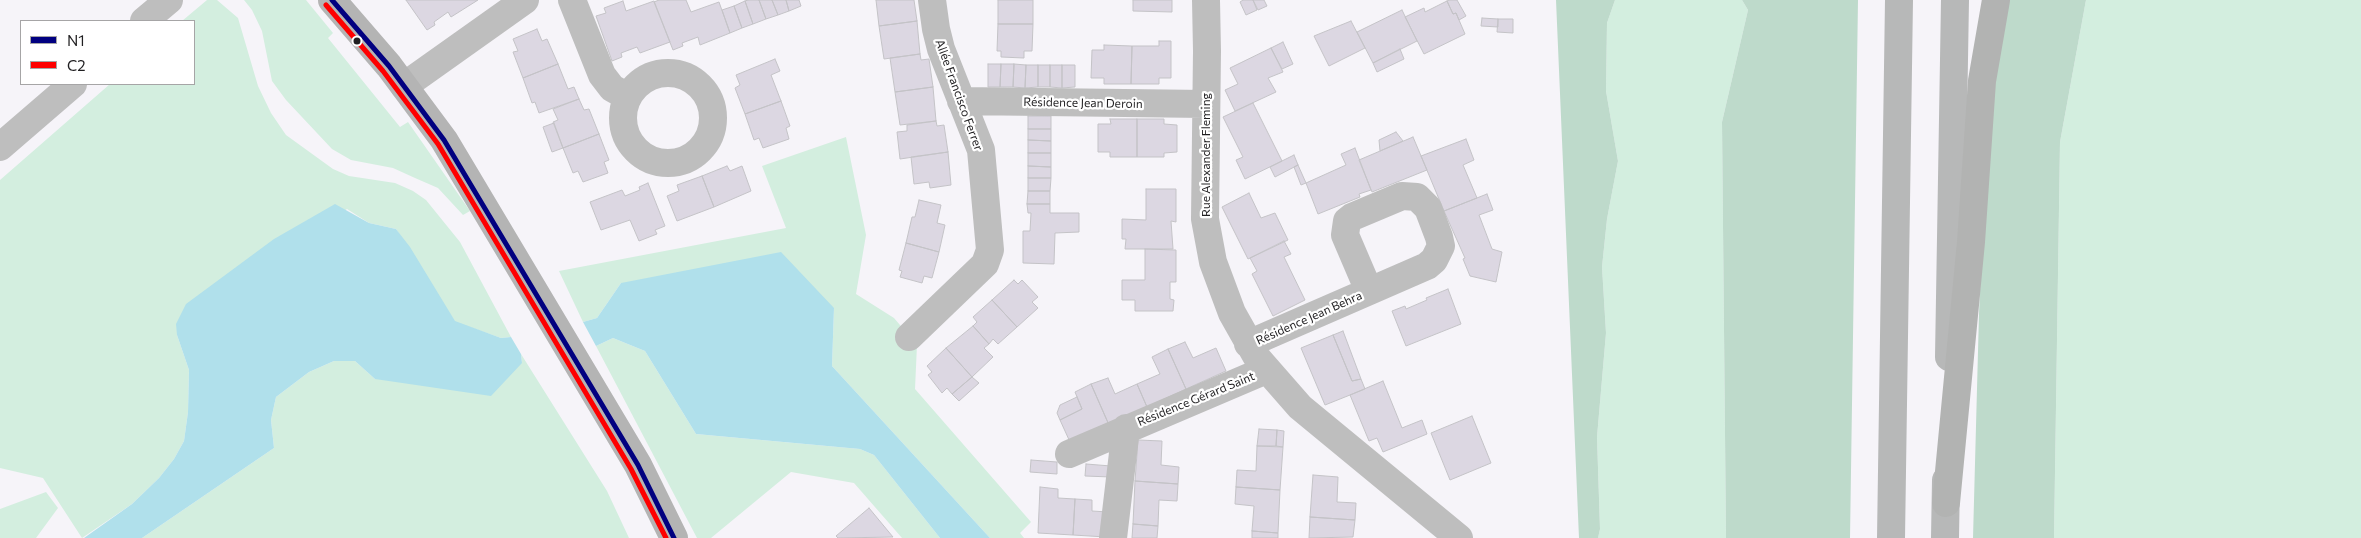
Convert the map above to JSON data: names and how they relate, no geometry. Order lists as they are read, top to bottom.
{
  "streets": {
    "street": [
      "Allée Francisco Ferrer",
      "Résidence Jean Deroin",
      "Rue Alexander Fleming",
      "Résidence Jean Behra",
      "Résidence Gérard Saint"
    ]
  },
  "crossings": [
    ["Allée Francisco Ferrer", "Résidence Jean Deroin"],
    ["Résidence Jean Deroin", "Rue Alexander Fleming"],
    ["Rue Alexander Fleming", "Résidence Jean Behra"],
    ["Rue Alexander Fleming", "Résidence Gérard Saint"]
  ],
  "lines": ["transit line N1", "transit line C2"],
  "legend": ["N1", "C2"]
}
